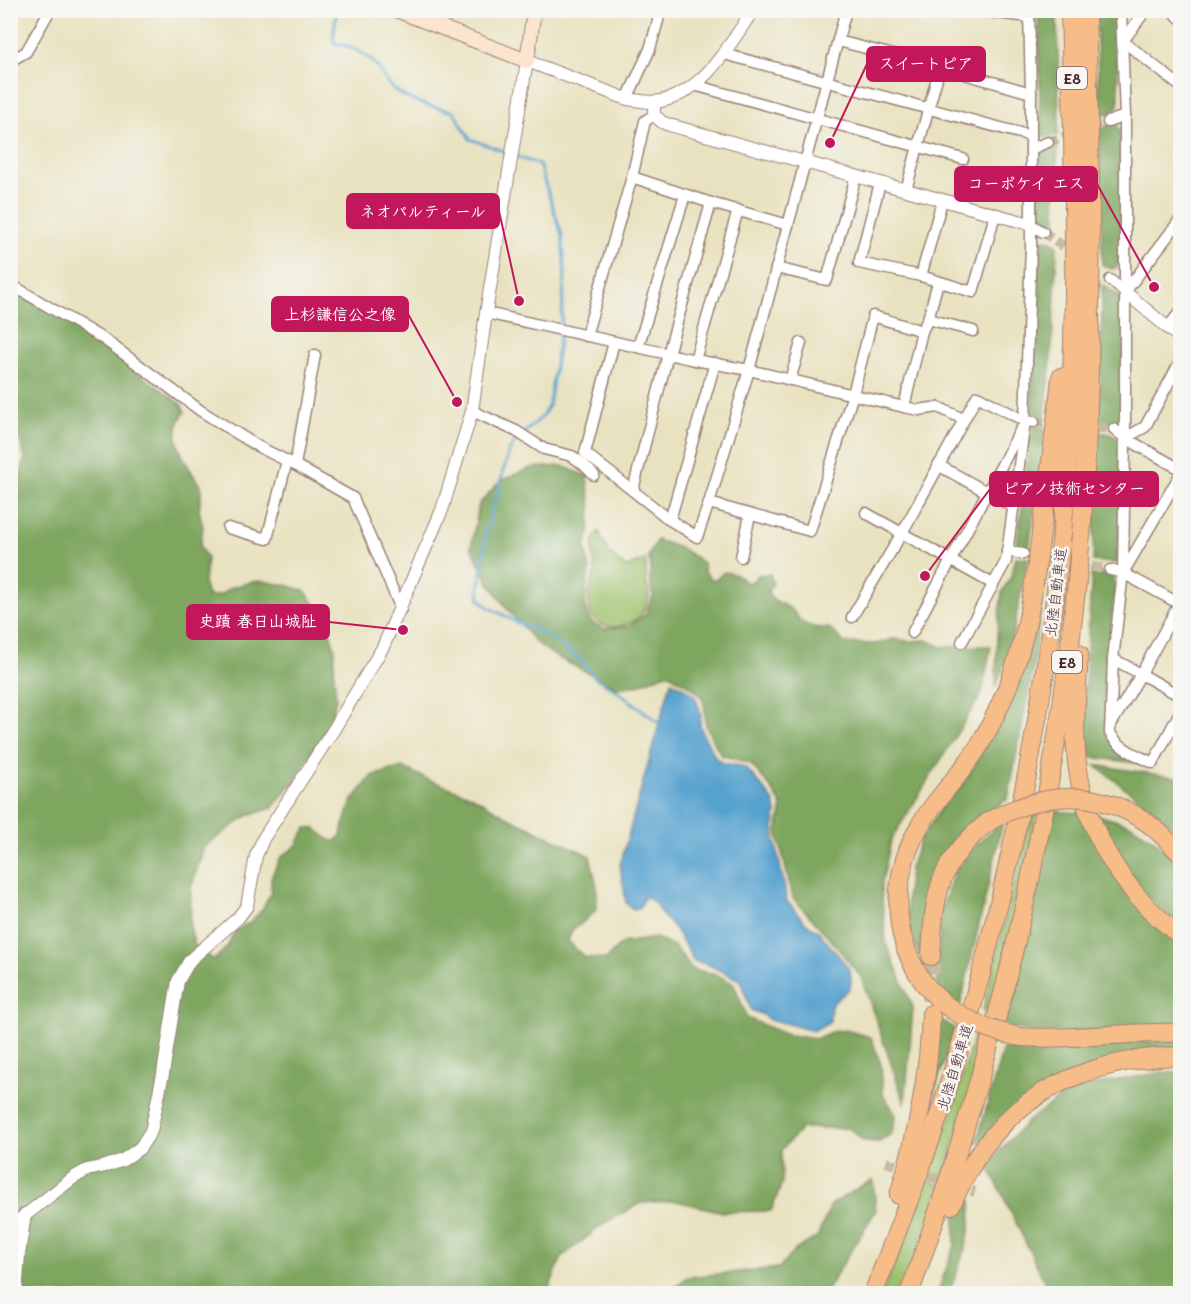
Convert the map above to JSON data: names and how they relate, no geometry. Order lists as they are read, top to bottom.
{
  "streets": {
    "highway": ["E8", "北陸自動車道"]
  },
  "places": [
    "スイートピア",
    "コーポケイ エス",
    "ネオパルティール",
    "上杉謙信公之像",
    "ピアノ技術センター",
    "史蹟 春日山城阯"
  ]
}
